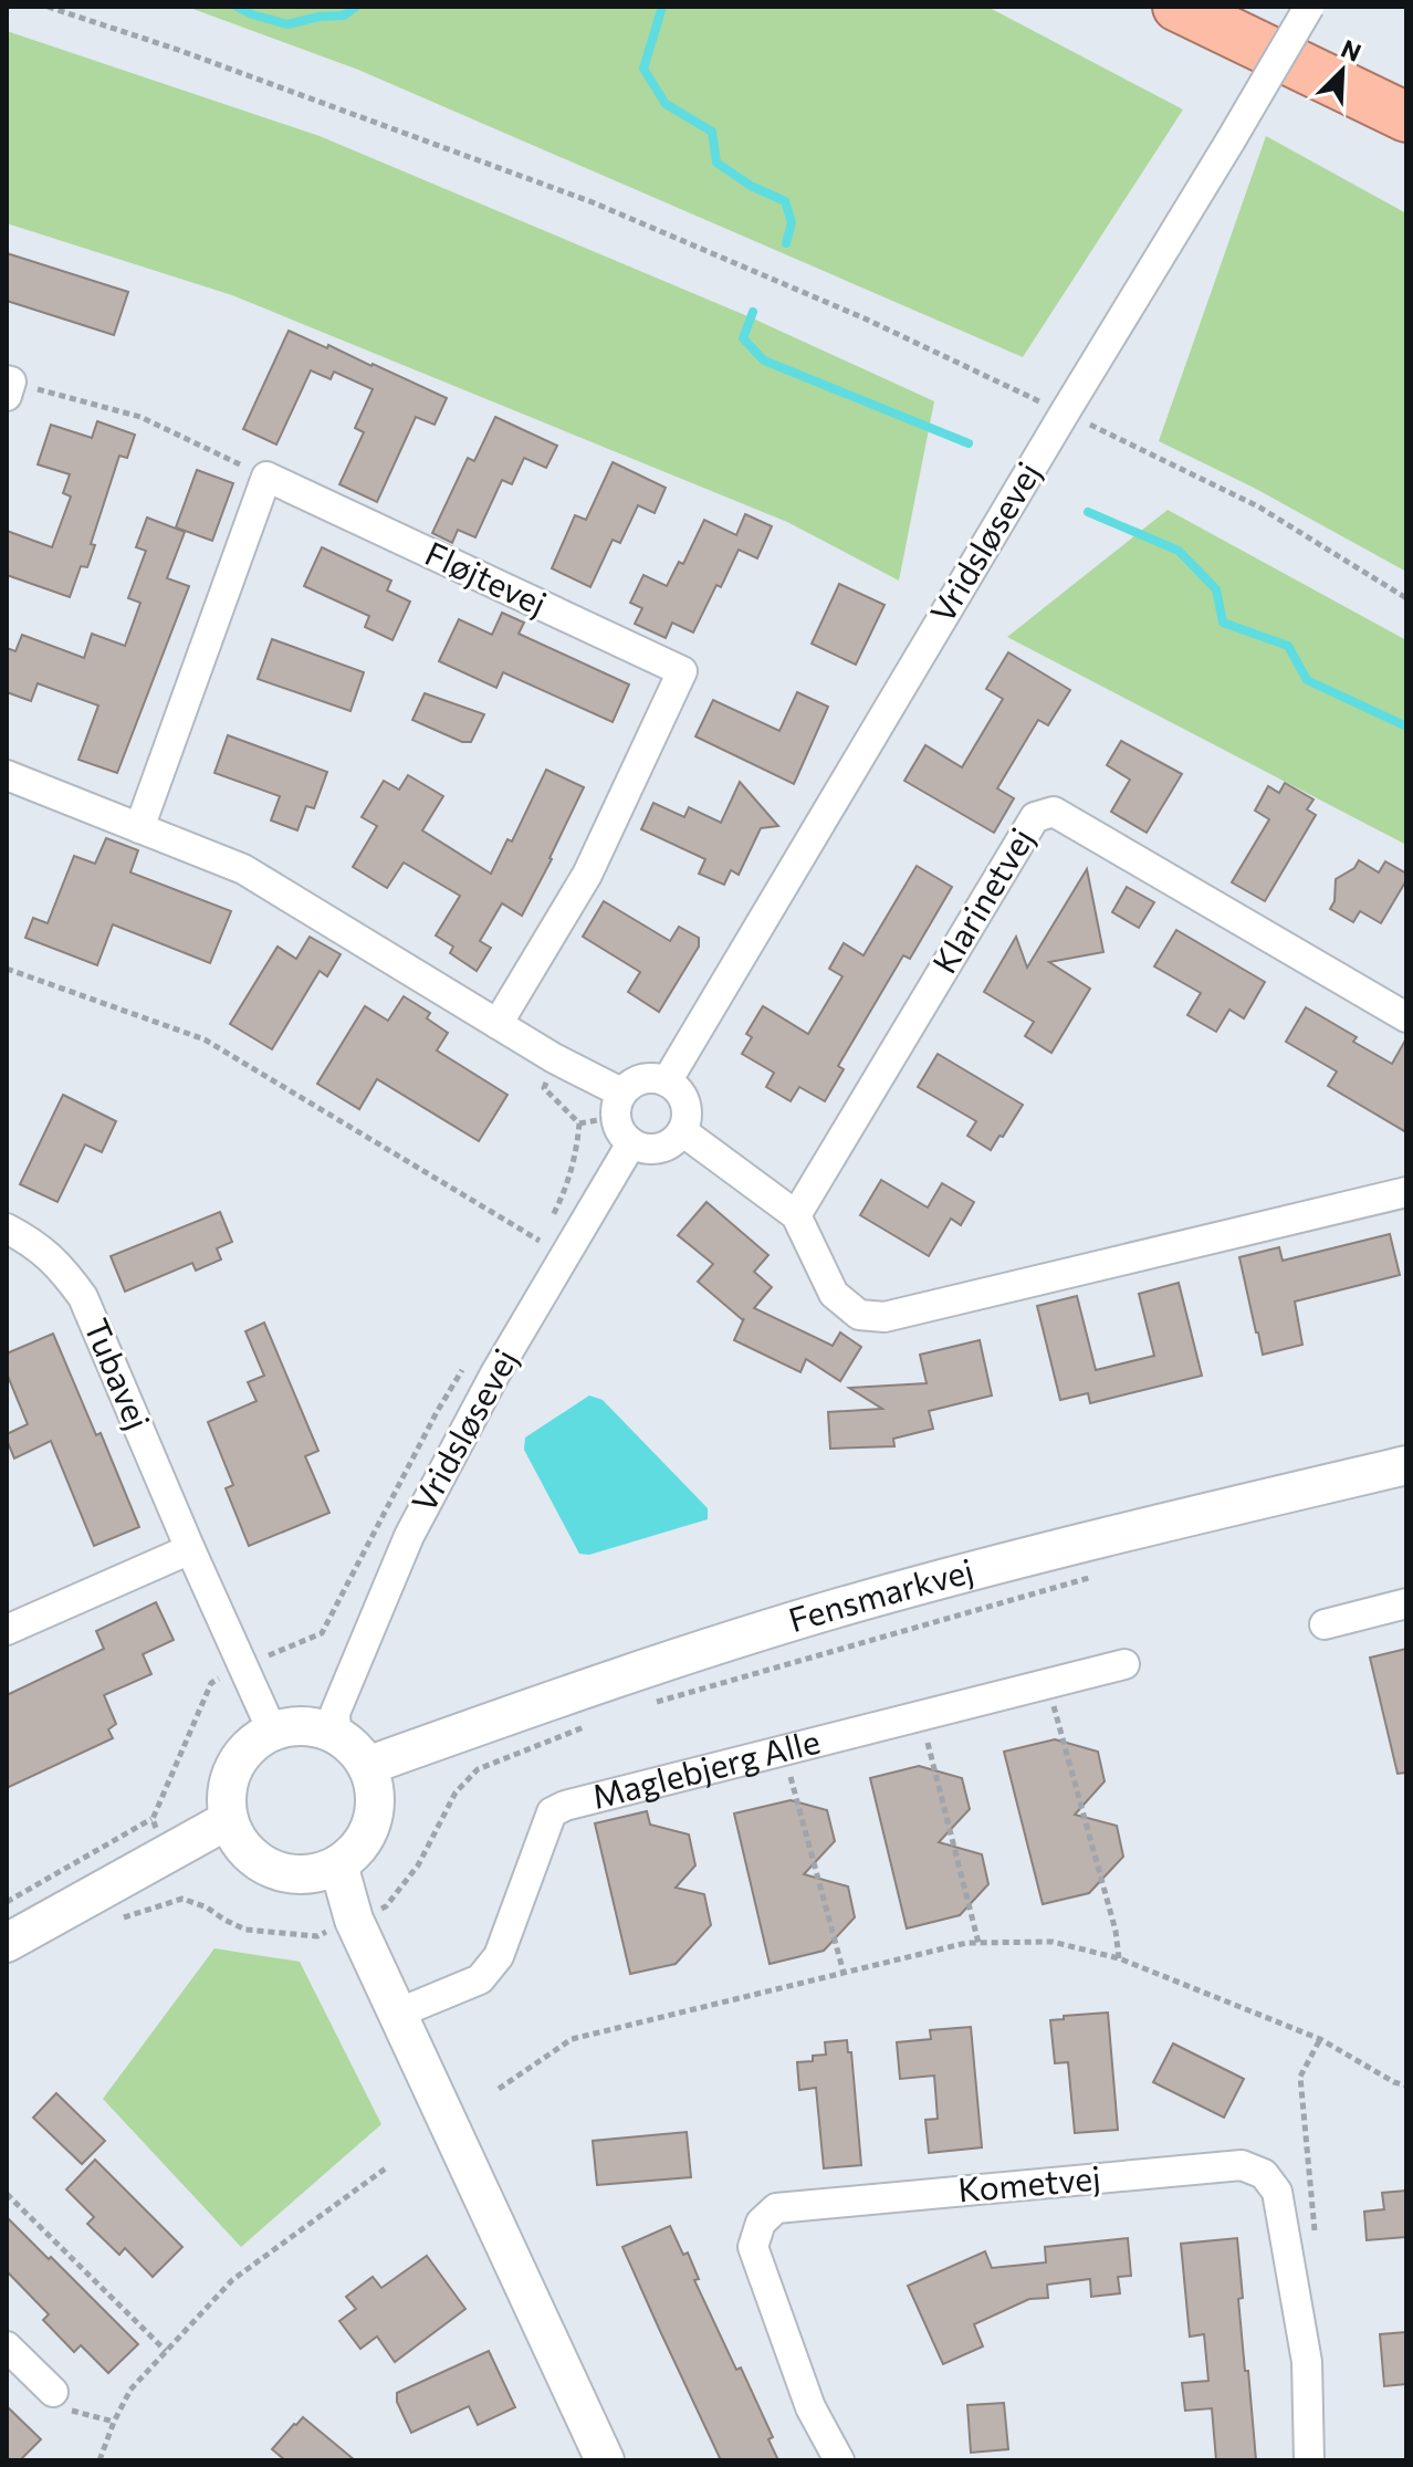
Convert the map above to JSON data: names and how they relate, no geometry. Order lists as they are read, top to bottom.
{
  "streets": {
    "street": [
      "Vridsløsevej",
      "Fløjtevej",
      "Klarinetvej",
      "Tubavej",
      "Fensmarkvej",
      "Maglebjerg Alle",
      "Kometvej"
    ]
  },
  "crossings": [
    ["Vridsløsevej", "Tubavej"],
    ["Vridsløsevej", "Fensmarkvej"],
    ["Tubavej", "Fensmarkvej"]
  ],
  "north": "top right"
}
